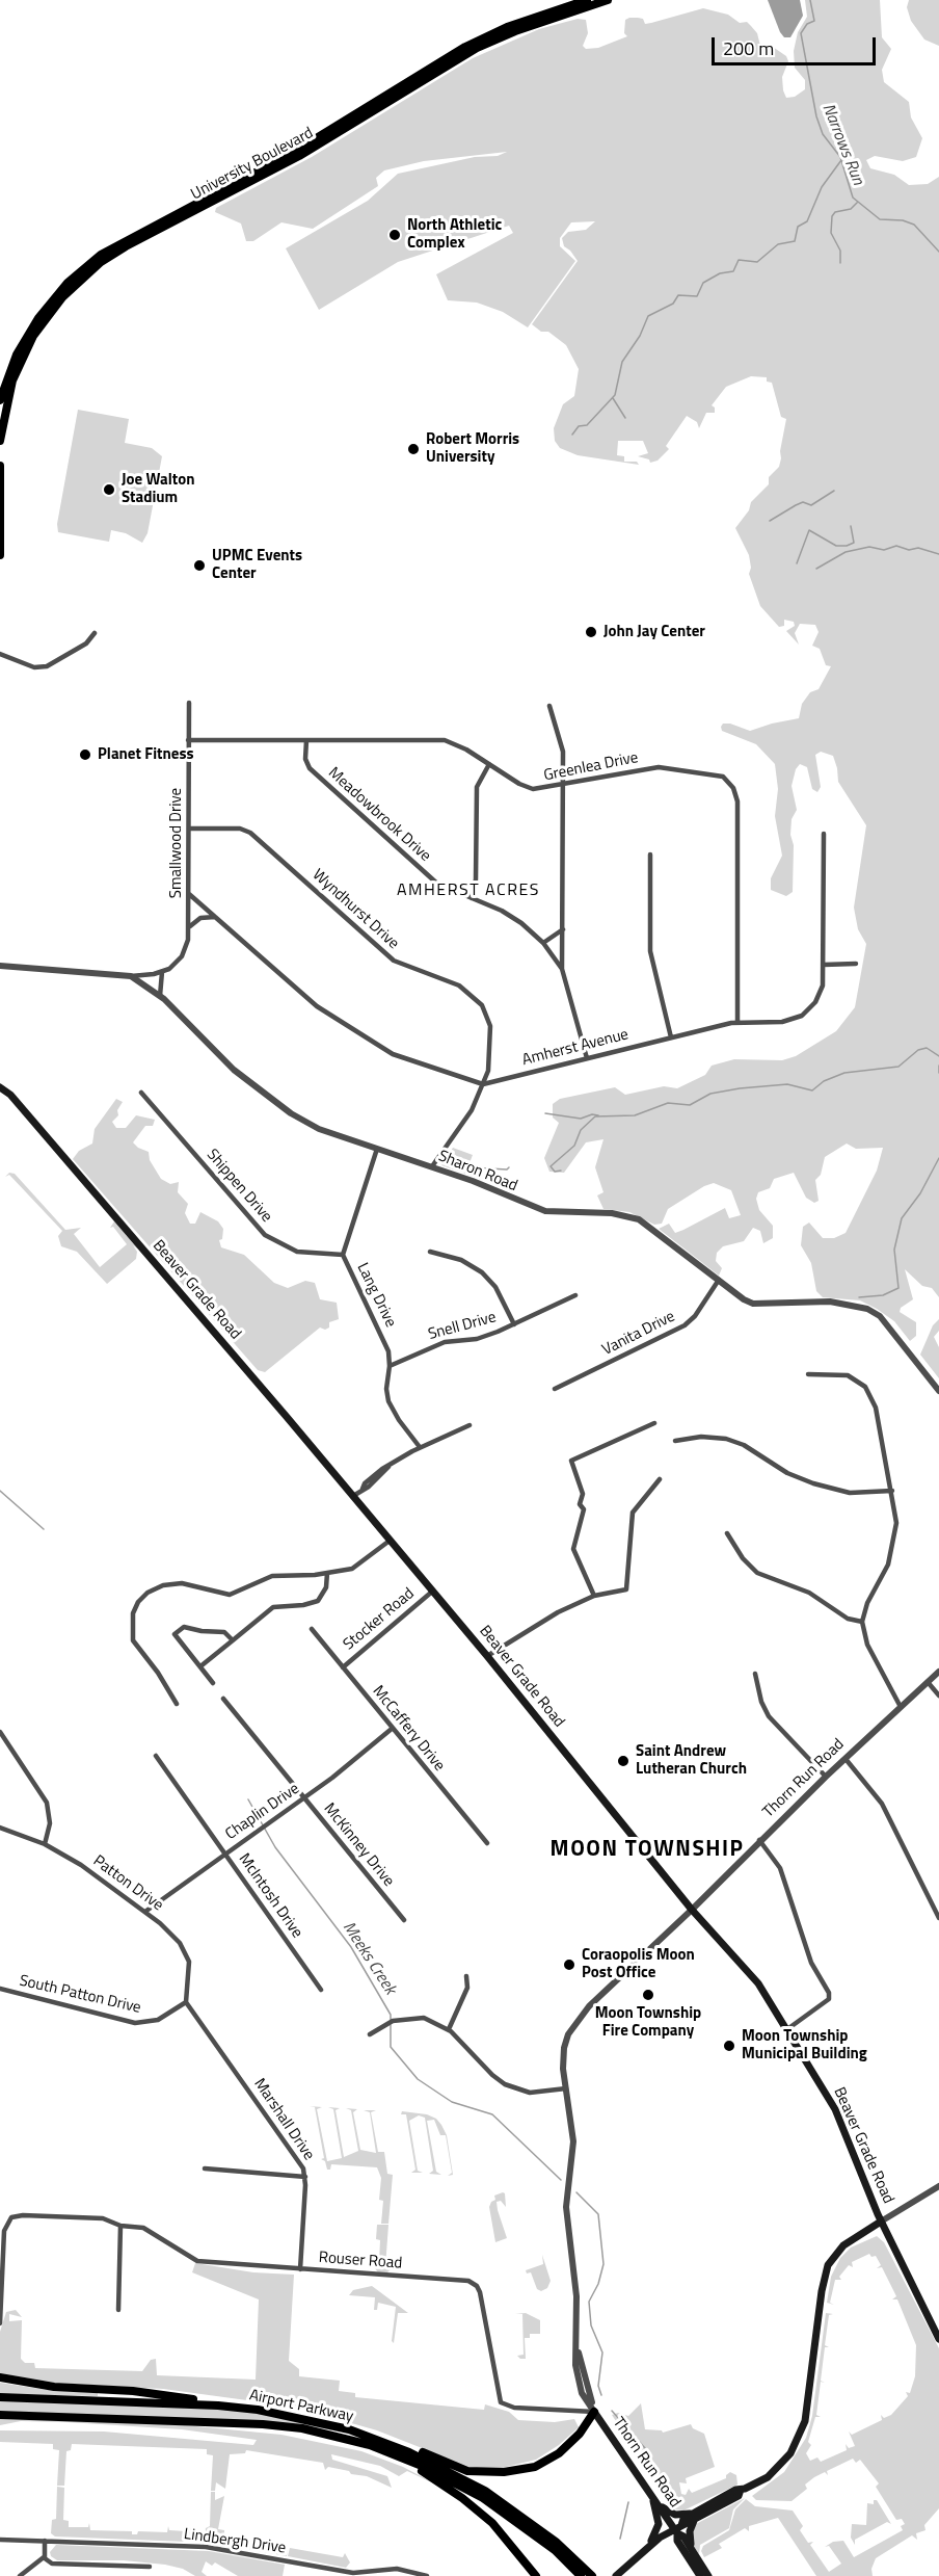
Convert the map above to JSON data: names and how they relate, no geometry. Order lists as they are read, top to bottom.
{
  "streets": {
    "highway": ["Airport Parkway"],
    "main road": ["University Boulevard", "Beaver Grade Road", "Thorn Run Road"],
    "street": [
      "Greenlea Drive",
      "Meadowbrook Drive",
      "Smallwood Drive",
      "Wyndhurst Drive",
      "Amherst Avenue",
      "Sharon Road",
      "Shippen Drive",
      "Lang Drive",
      "Snell Drive",
      "Vanita Drive",
      "Stocker Road",
      "McCaffery Drive",
      "Chaplin Drive",
      "McKinney Drive",
      "Patton Drive",
      "McIntosh Drive",
      "South Patton Drive",
      "Marshall Drive",
      "Rouser Road",
      "Lindbergh Drive"
    ]
  },
  "crossings": [
    ["Greenlea Drive", "Meadowbrook Drive"],
    ["Greenlea Drive", "Smallwood Drive"],
    ["Greenlea Drive", "Amherst Avenue"],
    ["Meadowbrook Drive", "Amherst Avenue"],
    ["Smallwood Drive", "Wyndhurst Drive"],
    ["Wyndhurst Drive", "Amherst Avenue"],
    ["Wyndhurst Drive", "Sharon Road"],
    ["Sharon Road", "Lang Drive"],
    ["Sharon Road", "Vanita Drive"],
    ["Shippen Drive", "Lang Drive"],
    ["Beaver Grade Road", "Stocker Road"],
    ["Beaver Grade Road", "Thorn Run Road"],
    ["Lang Drive", "Snell Drive"],
    ["Stocker Road", "McCaffery Drive"],
    ["McCaffery Drive", "Chaplin Drive"],
    ["Thorn Run Road", "Rouser Road"],
    ["Chaplin Drive", "McKinney Drive"],
    ["Chaplin Drive", "Patton Drive"],
    ["Chaplin Drive", "McIntosh Drive"],
    ["Patton Drive", "South Patton Drive"],
    ["Patton Drive", "Marshall Drive"],
    ["South Patton Drive", "Marshall Drive"],
    ["Marshall Drive", "Rouser Road"]
  ],
  "districts": ["AMHERST ACRES", "MOON TOWNSHIP"],
  "water": ["Narrows Run", "Meeks Creek"],
  "places": [
    "North Athletic Complex",
    "Robert Morris University",
    "Joe Walton Stadium",
    "UPMC Events Center",
    "John Jay Center",
    "Planet Fitness",
    "Saint Andrew Lutheran Church",
    "Coraopolis Moon Post Office",
    "Moon Township Fire Company",
    "Moon Township Municipal Building"
  ],
  "scale_bar": "200 m"
}
